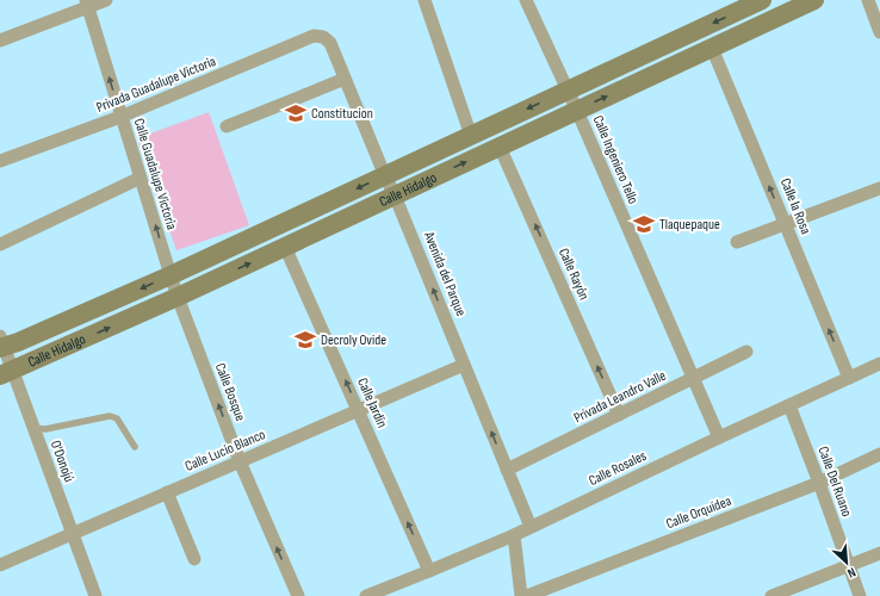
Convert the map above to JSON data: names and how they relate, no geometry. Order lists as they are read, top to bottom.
{
  "streets": {
    "street": [
      "Privada Guadalupe Victoria",
      "Calle Ingeniero Tello",
      "Calle Guadalupe Victoria",
      "Calle Hidalgo",
      "Calle la Rosa",
      "Avenida del Parque",
      "Calle Rayón",
      "Calle Bosque",
      "Privada Leandro Valle",
      "Calle Jardín",
      "Calle Lucio Blanco",
      "O'Donojú",
      "Calle Rosales",
      "Calle Del Ruano",
      "Calle Orquídea"
    ]
  },
  "crossings": [
    ["Privada Guadalupe Victoria", "Calle Guadalupe Victoria"],
    ["Privada Guadalupe Victoria", "Avenida del Parque"],
    ["Calle Ingeniero Tello", "Calle Hidalgo"],
    ["Calle Ingeniero Tello", "Privada Leandro Valle"],
    ["Calle Ingeniero Tello", "Calle Rosales"],
    ["Calle Guadalupe Victoria", "Calle Hidalgo"],
    ["Calle Guadalupe Victoria", "Calle Bosque"],
    ["Calle Hidalgo", "Calle la Rosa"],
    ["Calle Hidalgo", "Avenida del Parque"],
    ["Calle Hidalgo", "Calle Rayón"],
    ["Calle Hidalgo", "Calle Bosque"],
    ["Calle Hidalgo", "Calle Jardín"],
    ["Calle Hidalgo", "O'Donojú"],
    ["Calle la Rosa", "Calle Rosales"],
    ["Avenida del Parque", "Privada Leandro Valle"],
    ["Avenida del Parque", "Calle Lucio Blanco"],
    ["Avenida del Parque", "Calle Rosales"],
    ["Calle Rayón", "Privada Leandro Valle"],
    ["Calle Bosque", "Calle Lucio Blanco"],
    ["Calle Jardín", "Calle Lucio Blanco"],
    ["Calle Jardín", "Calle Rosales"],
    ["Calle Lucio Blanco", "O'Donojú"],
    ["Calle Rosales", "Calle Del Ruano"],
    ["Calle Del Ruano", "Calle Orquídea"]
  ],
  "one_way": [
    "Calle Guadalupe Victoria",
    "Calle la Rosa",
    "Avenida del Parque",
    "Calle Rayón",
    "Calle Bosque",
    "Calle Jardín"
  ],
  "places": {
    "school or university": ["Constitucion", "Tlaquepaque", "Decroly Ovide"]
  },
  "north": "bottom right"
}
